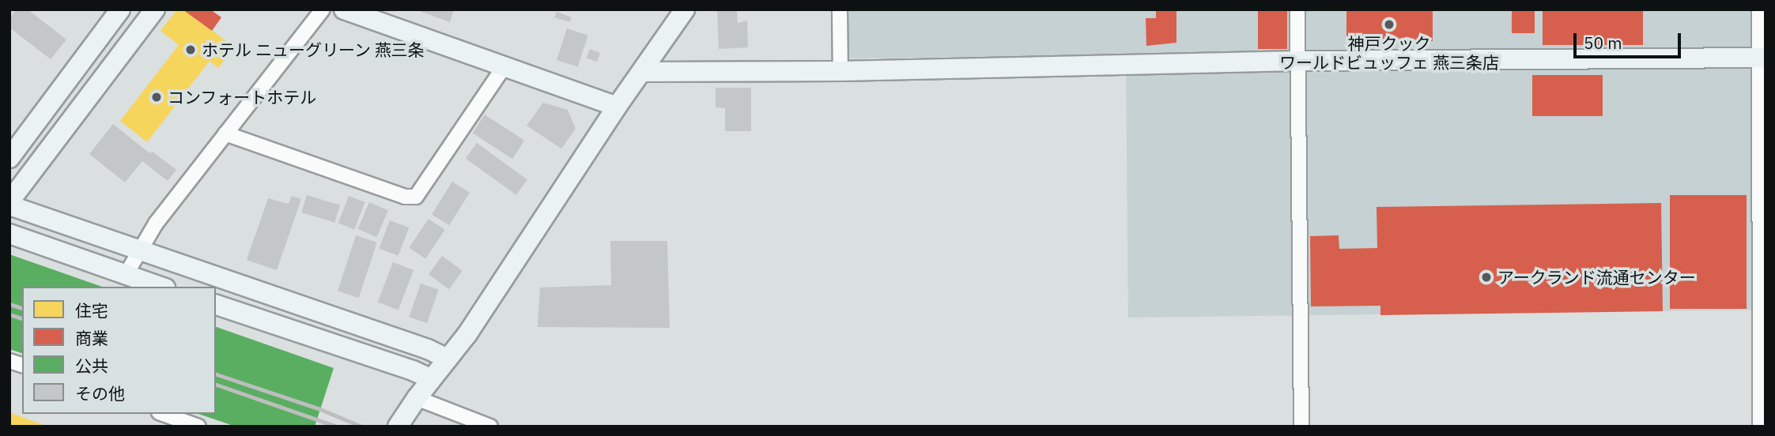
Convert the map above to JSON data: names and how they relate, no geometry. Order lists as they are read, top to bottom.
{
  "places": [
    "神戸クック ワールドビュッフェ 燕三条店",
    "ホテル ニューグリーン 燕三条",
    "コンフォートホテル",
    "アークランド流通センター"
  ],
  "legend": [
    "住宅",
    "商業",
    "公共",
    "その他"
  ],
  "scale_bar": "50 m"
}
